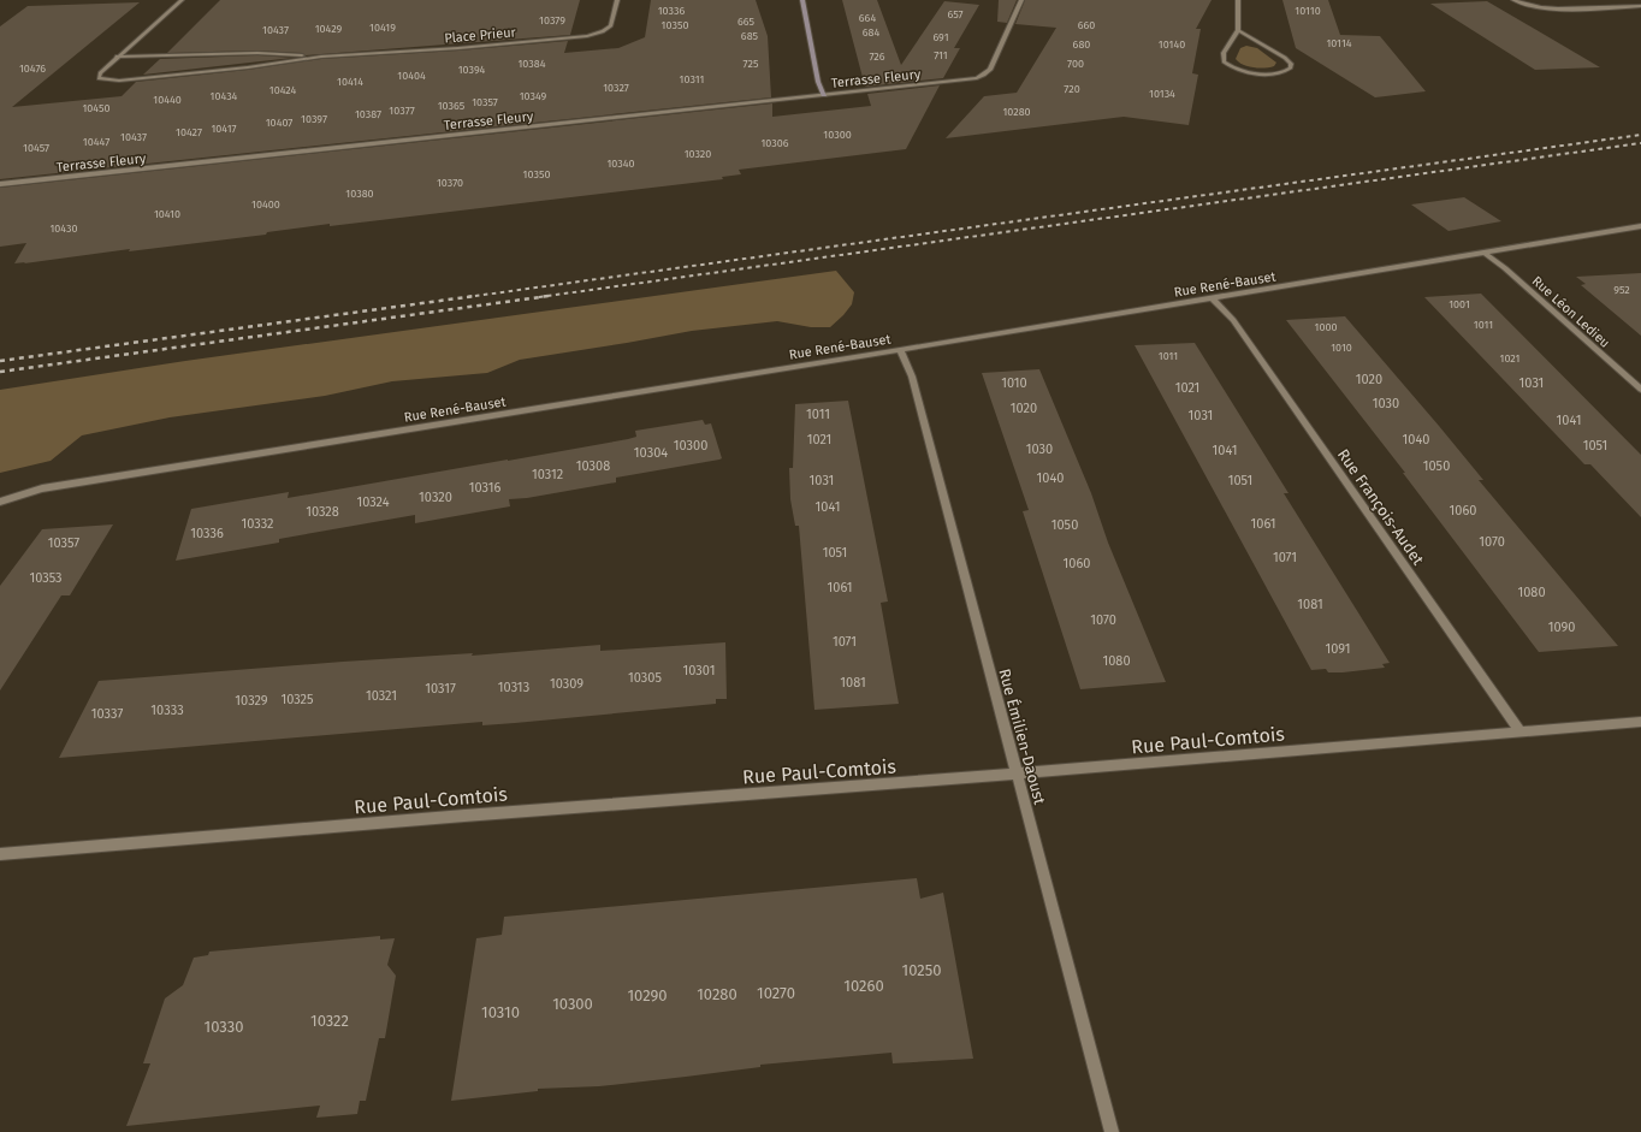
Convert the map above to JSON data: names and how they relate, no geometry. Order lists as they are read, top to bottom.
{
  "streets": {
    "street": [
      "Place Prieur",
      "Terrasse Fleury",
      "Rue René-Bauset",
      "Rue Léon Ledieu",
      "Rue François-Audet",
      "Rue Émilien-Daoust",
      "Rue Paul-Comtois"
    ]
  },
  "crossings": [
    ["Rue René-Bauset", "Rue Léon Ledieu"],
    ["Rue René-Bauset", "Rue François-Audet"],
    ["Rue René-Bauset", "Rue Émilien-Daoust"],
    ["Rue François-Audet", "Rue Paul-Comtois"],
    ["Rue Émilien-Daoust", "Rue Paul-Comtois"]
  ],
  "house_numbers": [
    "10336",
    "10110",
    "657",
    "664",
    "10379",
    "665",
    "10350",
    "660",
    "10419",
    "10429",
    "10437",
    "684",
    "685",
    "691",
    "10114",
    "680",
    "10140",
    "711",
    "726",
    "10384",
    "725",
    "700",
    "10476",
    "10394",
    "10404",
    "10311",
    "10414",
    "10327",
    "720",
    "10424",
    "10134",
    "10434",
    "10349",
    "10440",
    "10357",
    "10365",
    "10450",
    "10377",
    "10280",
    "10387",
    "10397",
    "10407",
    "10417",
    "10427",
    "10300",
    "10437",
    "10447",
    "10306",
    "10457",
    "10320",
    "10340",
    "10350",
    "10370",
    "10380",
    "10400",
    "10410",
    "10430",
    "952",
    "1001",
    "1011",
    "1000",
    "1010",
    "1011",
    "1021",
    "1020",
    "1010",
    "1031",
    "1021",
    "1030",
    "1020",
    "1011",
    "1031",
    "1041",
    "1021",
    "1040",
    "10300",
    "1051",
    "1030",
    "1041",
    "10304",
    "10308",
    "1050",
    "10312",
    "1040",
    "1031",
    "1051",
    "10316",
    "10320",
    "10324",
    "1041",
    "1060",
    "10328",
    "10332",
    "1061",
    "1050",
    "10336",
    "1070",
    "10357",
    "1051",
    "1071",
    "1060",
    "10353",
    "1061",
    "1080",
    "1081",
    "1070",
    "1090",
    "1071",
    "1091",
    "1080",
    "10301",
    "10305",
    "1081",
    "10309",
    "10313",
    "10317",
    "10321",
    "10325",
    "10329",
    "10333",
    "10337",
    "10250",
    "10260",
    "10270",
    "10280",
    "10290",
    "10300",
    "10310",
    "10322",
    "10330"
  ]
}
